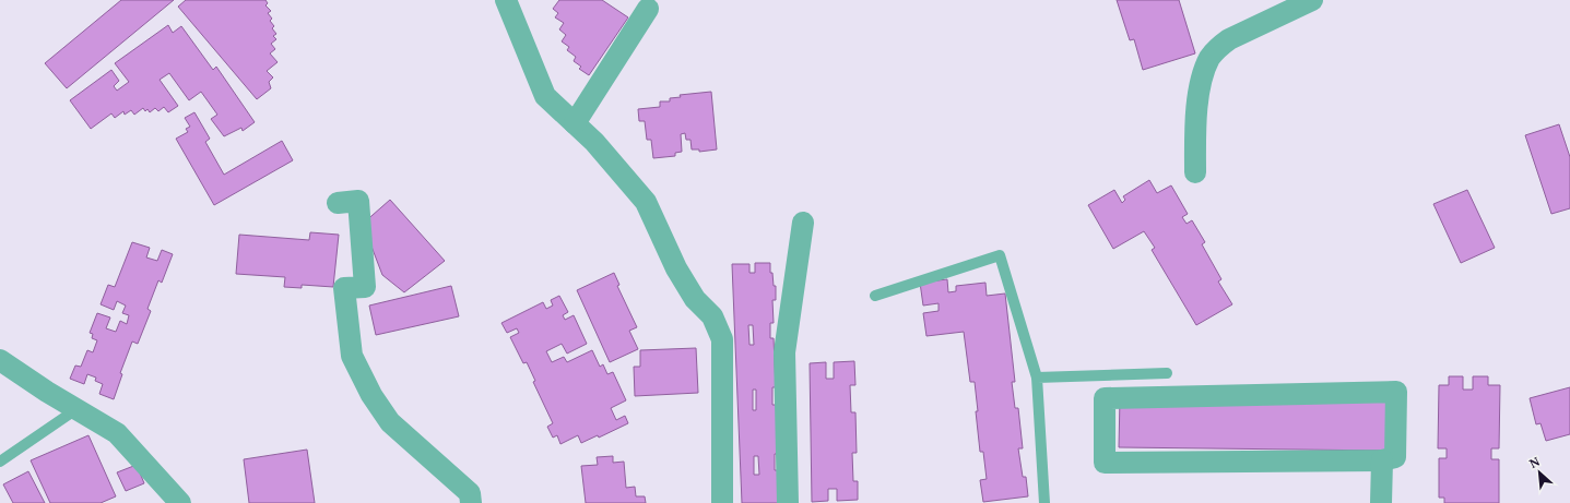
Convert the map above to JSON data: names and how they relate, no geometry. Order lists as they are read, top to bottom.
{
  "north": "top left"
}
